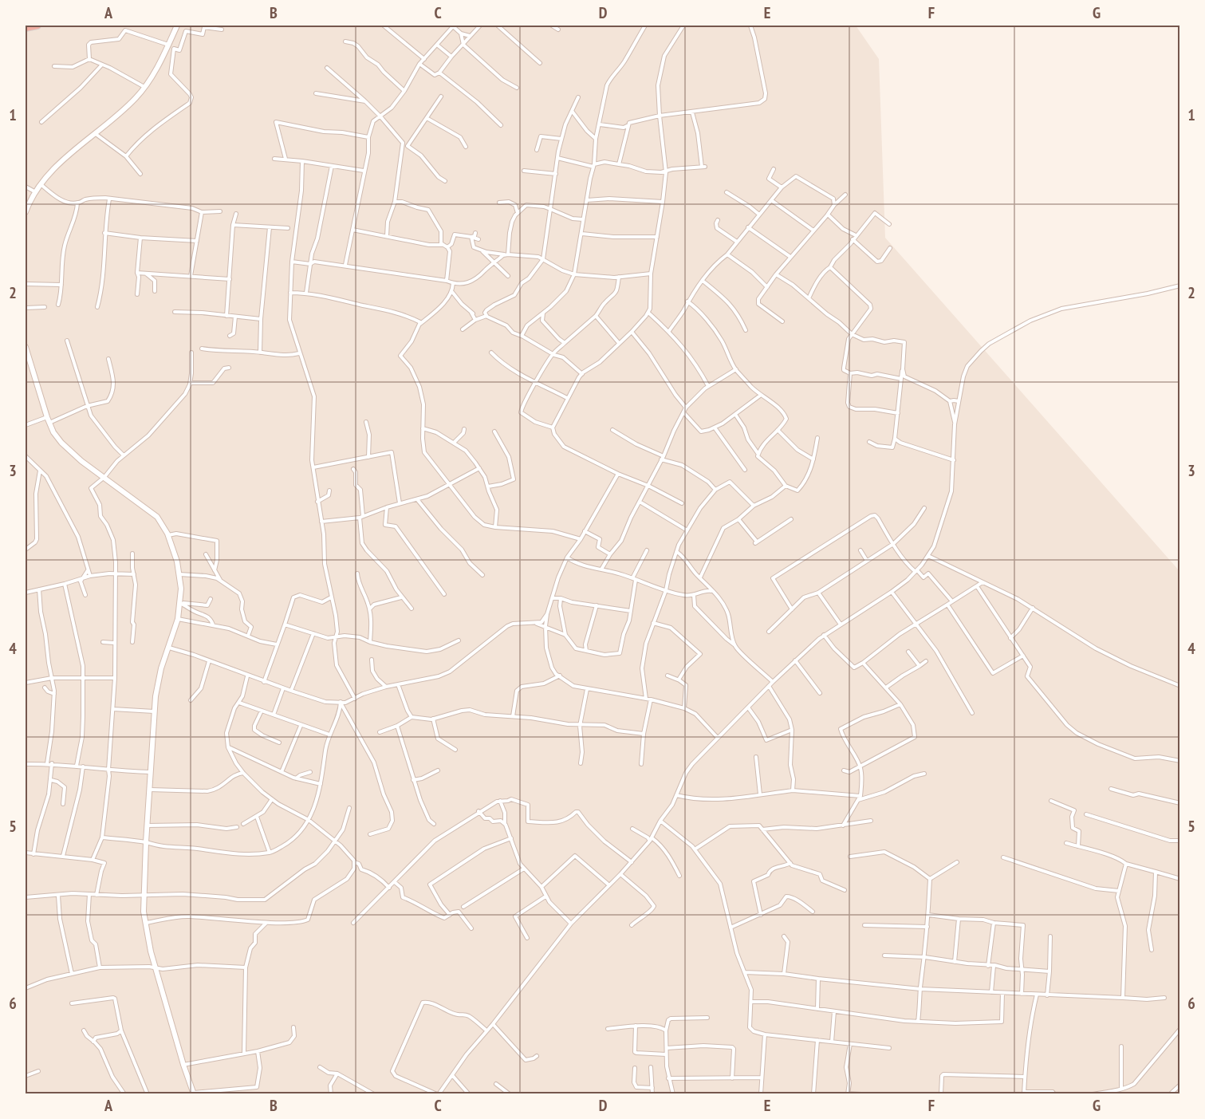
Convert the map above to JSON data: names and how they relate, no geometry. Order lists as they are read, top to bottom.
{
  "grid": {
    "columns": [
      "A",
      "B",
      "C",
      "D",
      "E",
      "F",
      "G"
    ],
    "rows": [
      "1",
      "2",
      "3",
      "4",
      "5",
      "6"
    ]
  }
}
